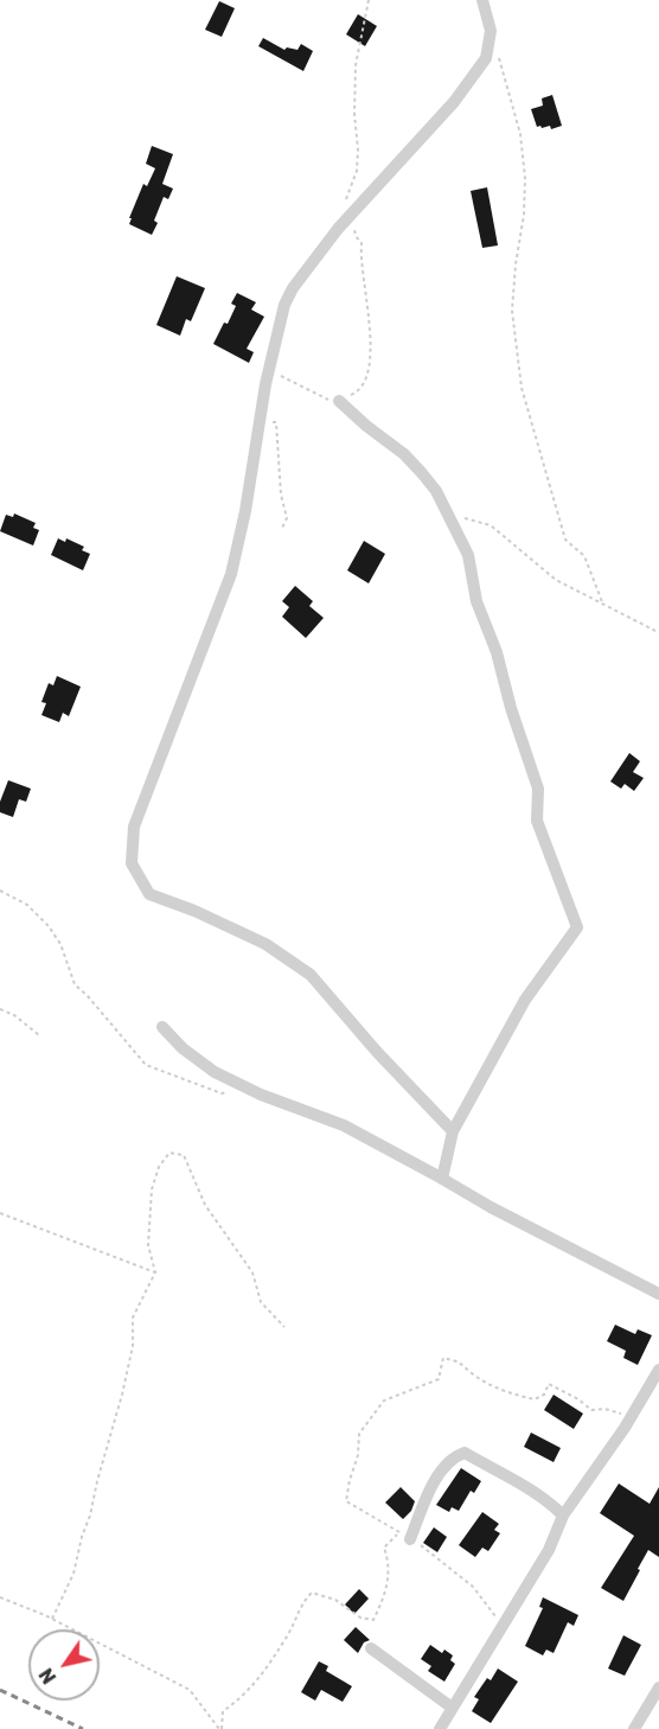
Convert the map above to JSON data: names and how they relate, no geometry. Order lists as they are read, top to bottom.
{
  "north": "bottom left"
}
